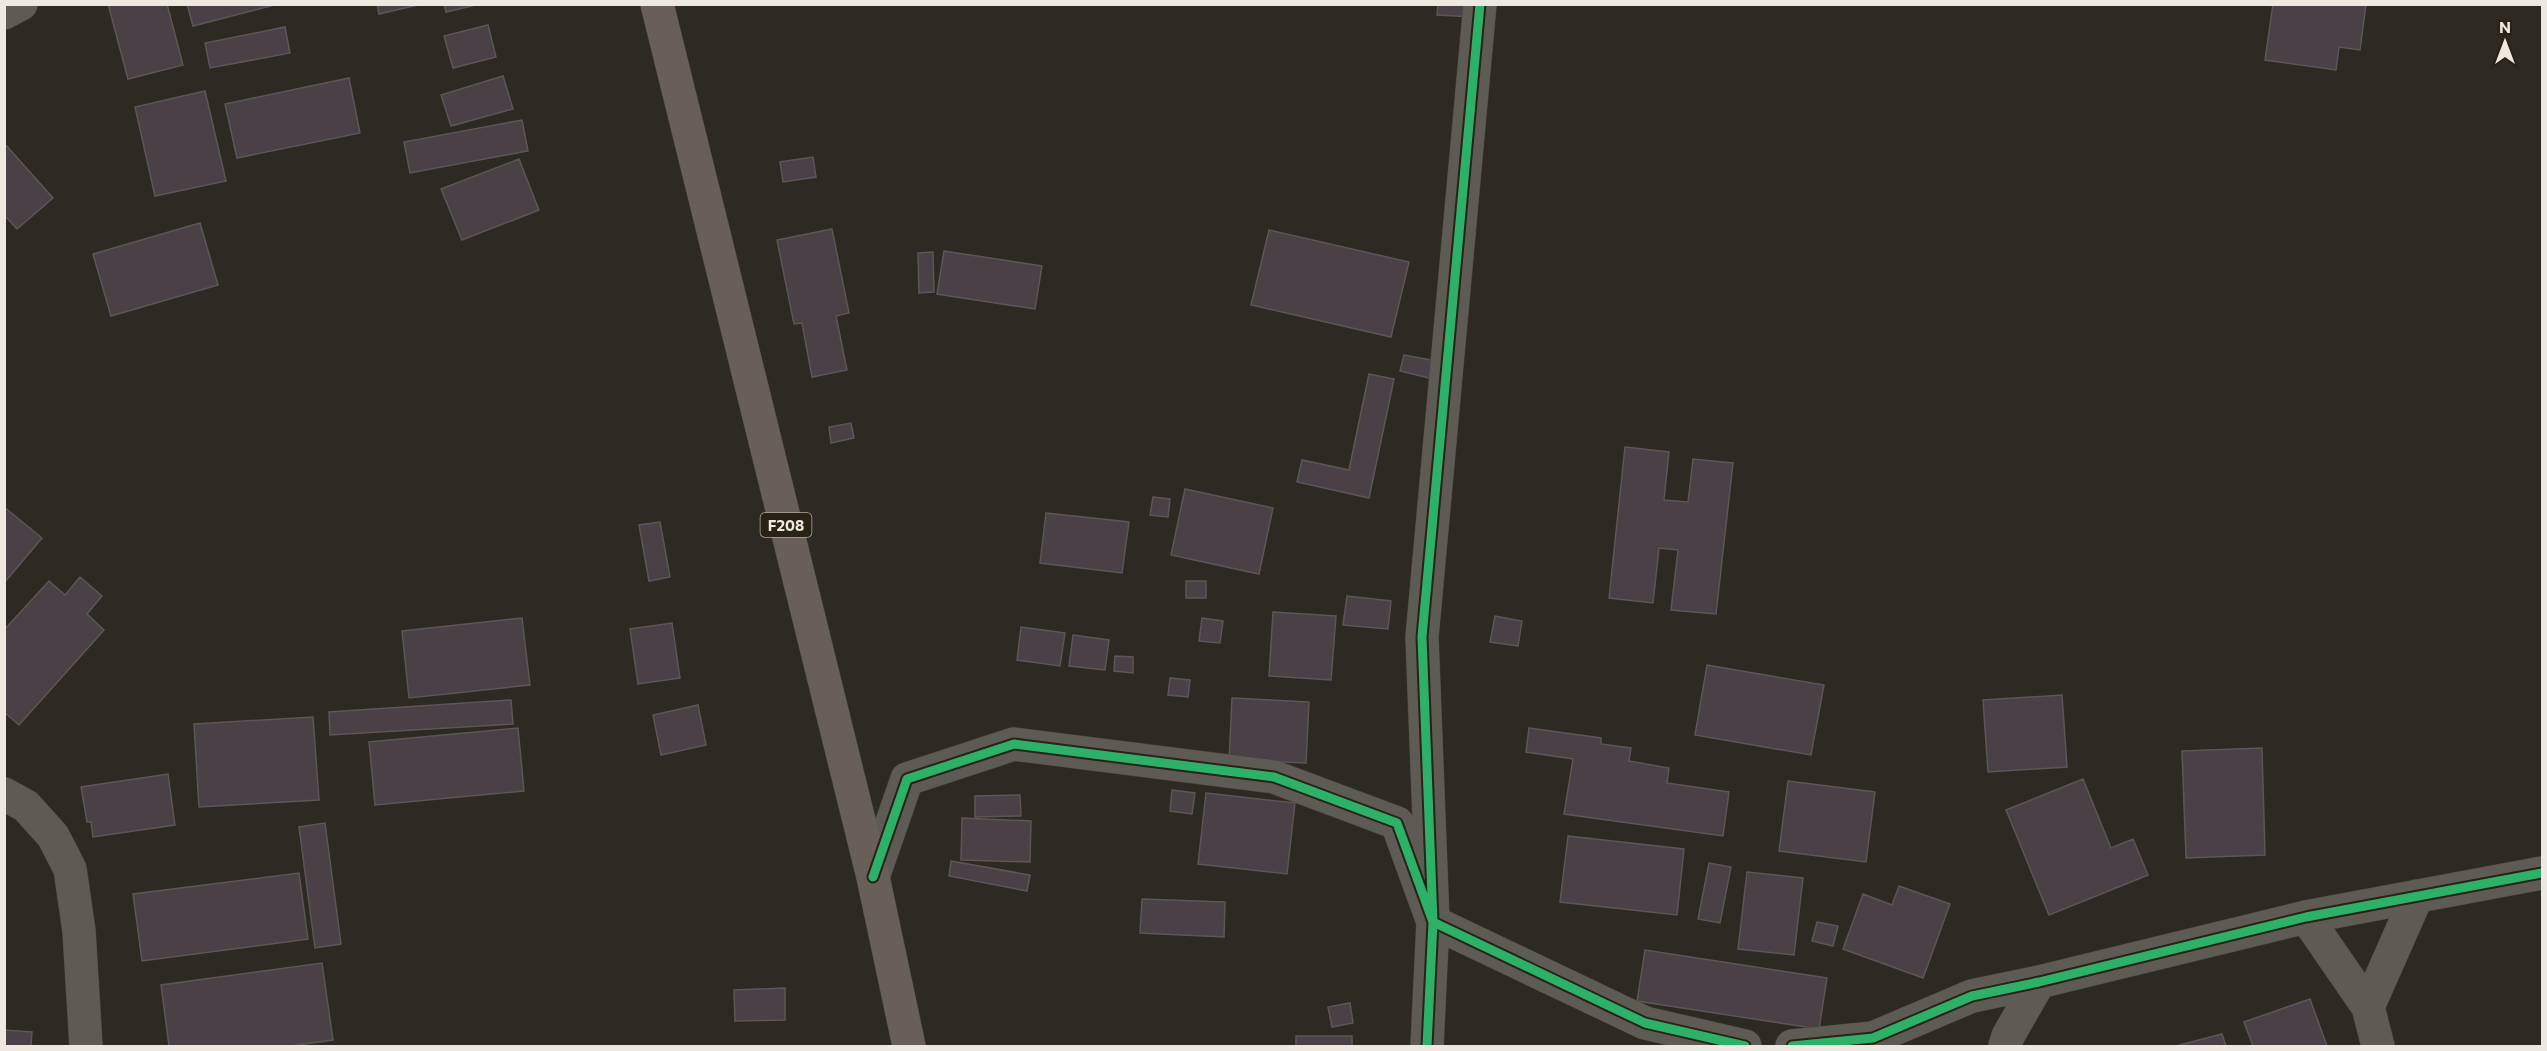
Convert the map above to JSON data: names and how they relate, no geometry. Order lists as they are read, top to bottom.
{
  "streets": {
    "main road": ["F208"]
  },
  "north": "top"
}
